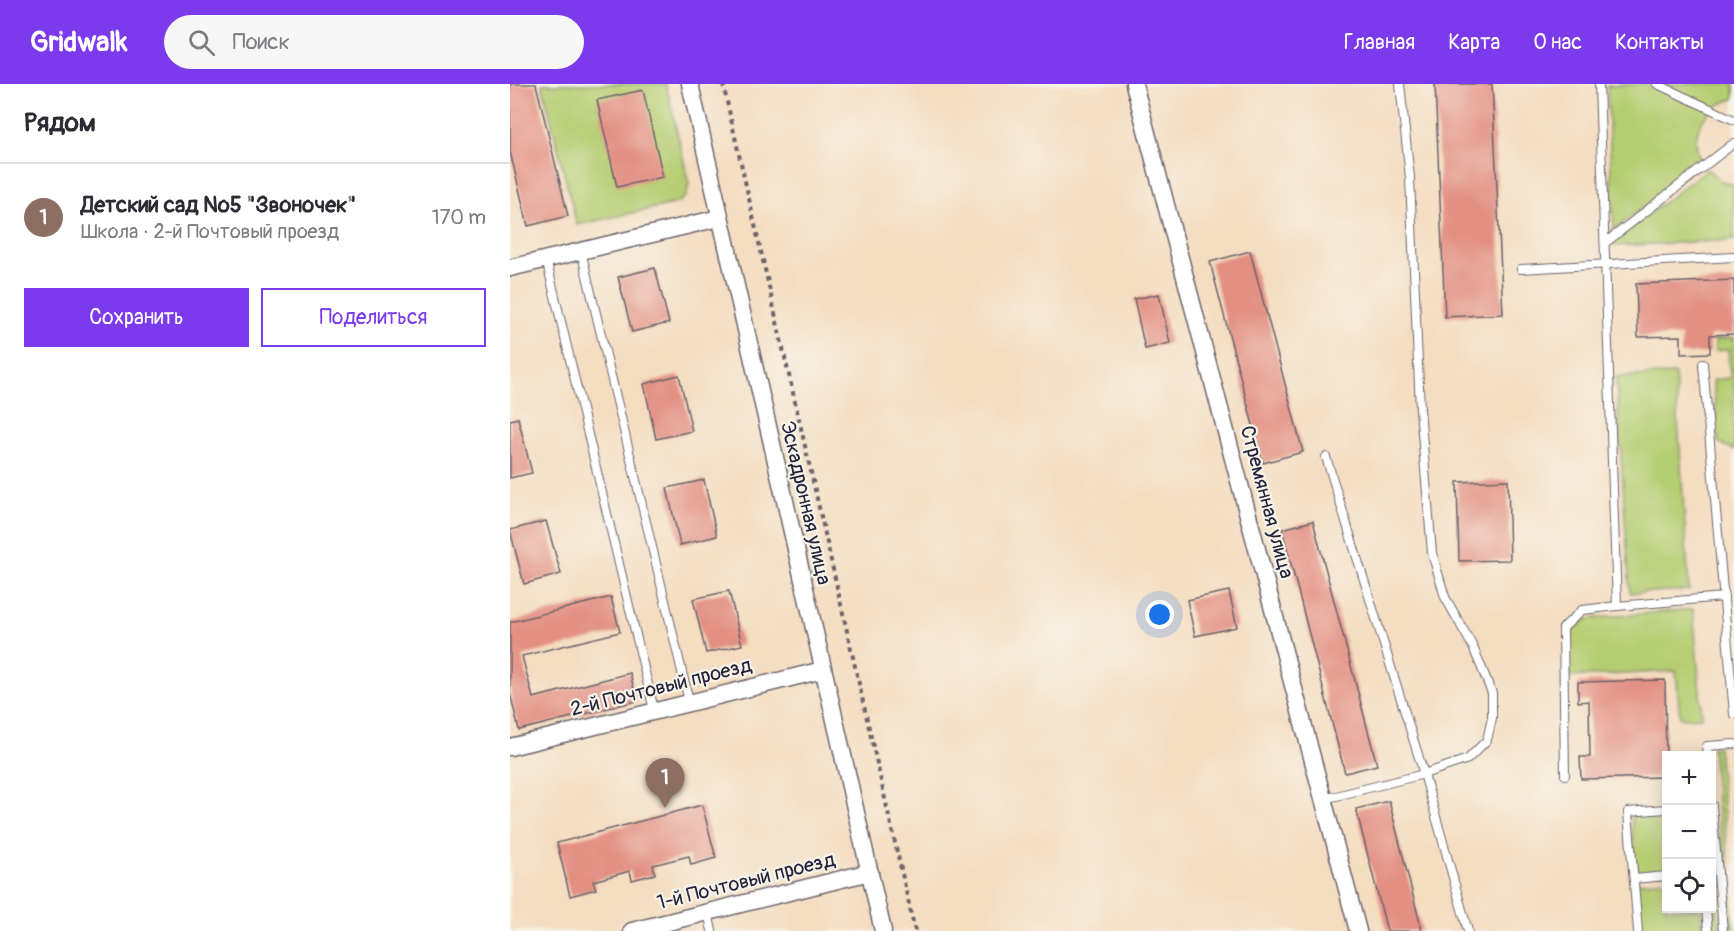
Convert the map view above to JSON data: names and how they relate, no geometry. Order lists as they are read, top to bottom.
{
  "streets": {
    "street": [
      "Стремянная улица",
      "Эскадронная улица",
      "2-й Почтовый проезд",
      "1-й Почтовый проезд"
    ]
  },
  "crossings": [
    ["Эскадронная улица", "2-й Почтовый проезд"],
    ["Эскадронная улица", "1-й Почтовый проезд"]
  ],
  "page": {
    "header": "Gridwalk",
    "search": "Поиск",
    "nav": [
      "Главная",
      "Карта",
      "О нас",
      "Контакты"
    ],
    "heading": "Рядом",
    "list": [
      {
        "mark": "1",
        "name": "Детский сад №5 \"Звоночек\"",
        "note": "Школа · 2-й Почтовый проезд",
        "value": "170 m"
      }
    ],
    "buttons": ["Сохранить", "Поделиться"],
    "map_buttons": ["+", "−"],
    "pins": "1"
  }
}
